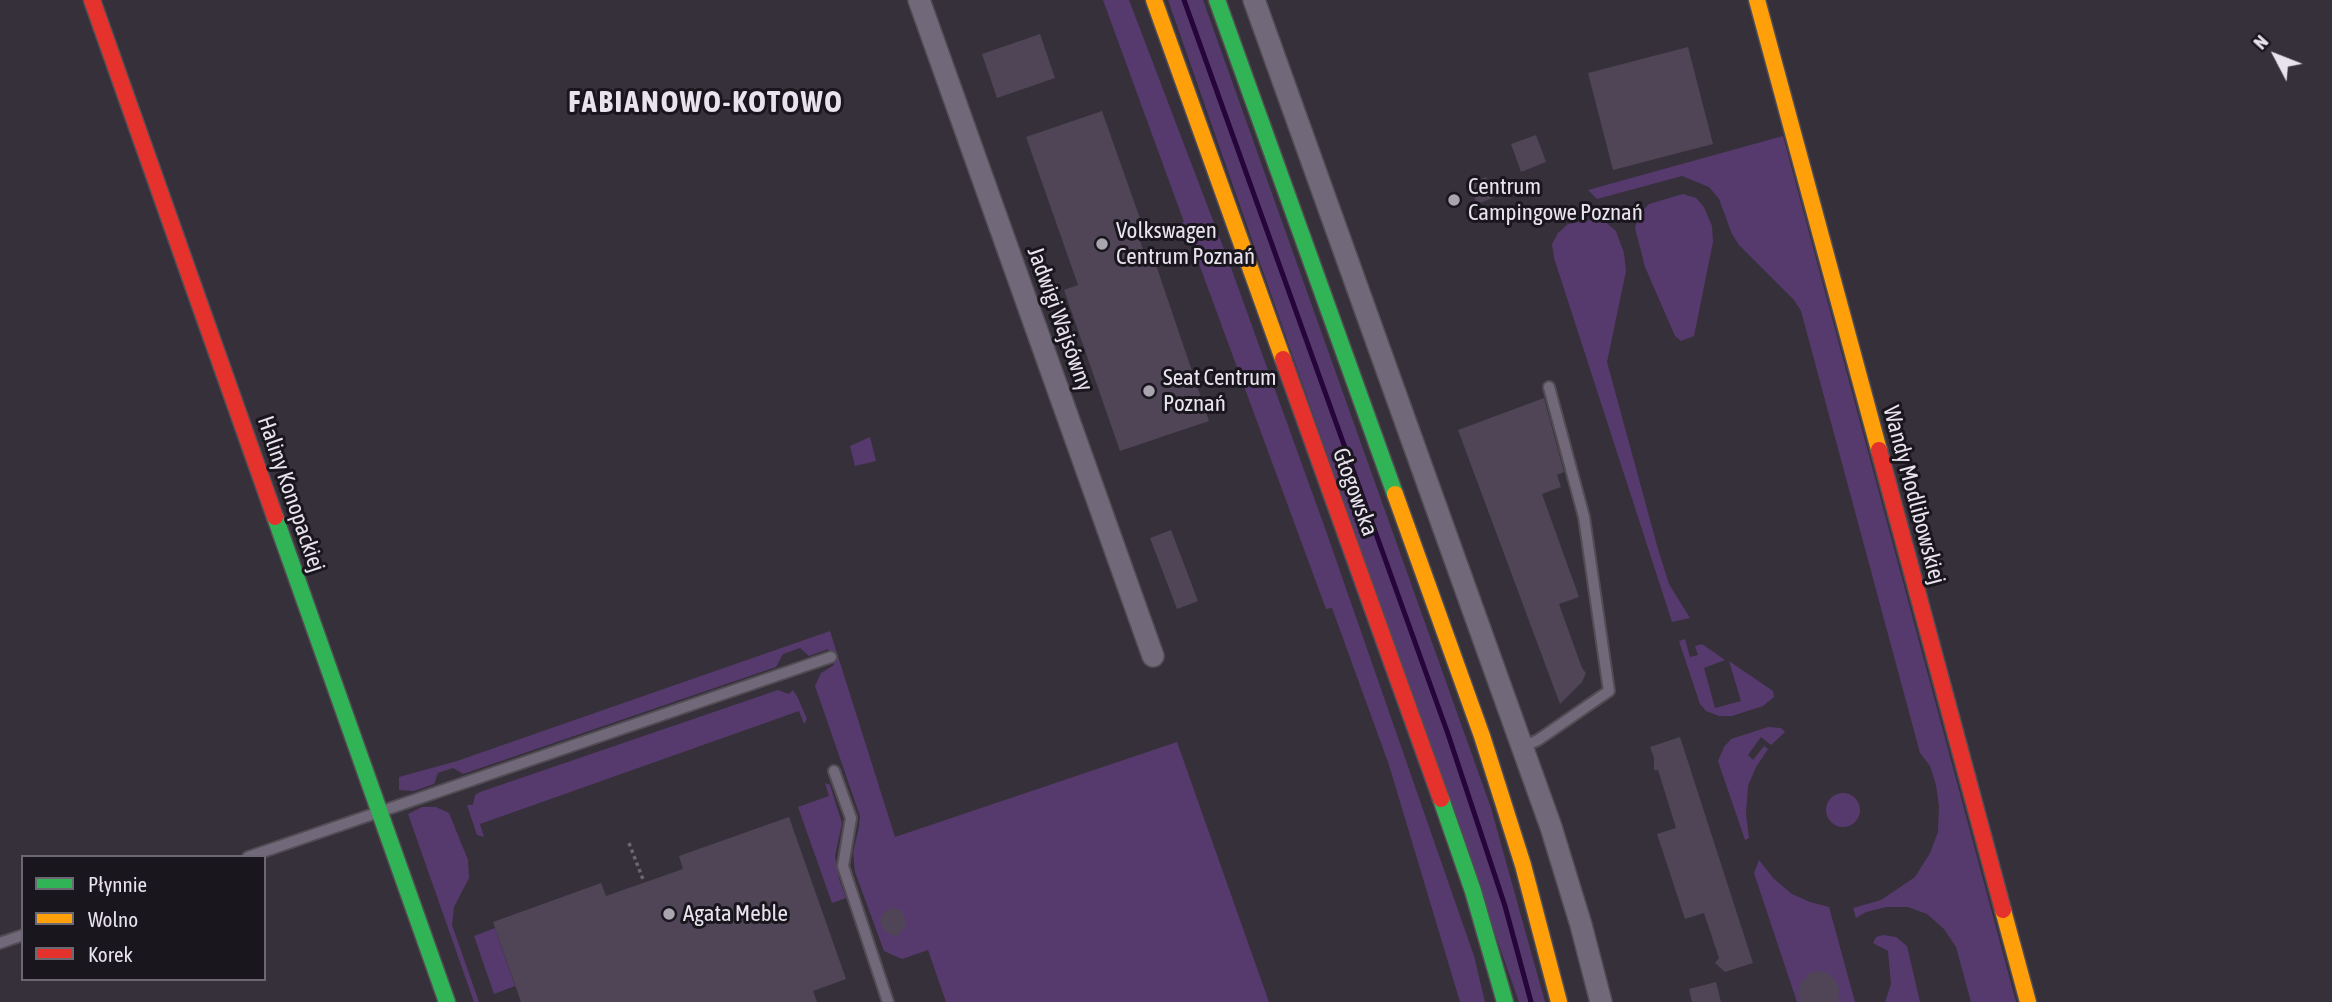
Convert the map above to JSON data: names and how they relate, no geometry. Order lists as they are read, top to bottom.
{
  "streets": {
    "main road": ["Głogowska", "Haliny Konopackiej", "Wandy Modlibowskiej"],
    "street": ["Jadwigi Wajsówny"]
  },
  "districts": ["FABIANOWO-KOTOWO"],
  "places": [
    "Centrum Campingowe Poznań",
    "Volkswagen Centrum Poznań",
    "Seat Centrum Poznań",
    "Agata Meble"
  ],
  "legend": ["Płynnie", "Wolno", "Korek"],
  "north": "top left"
}
